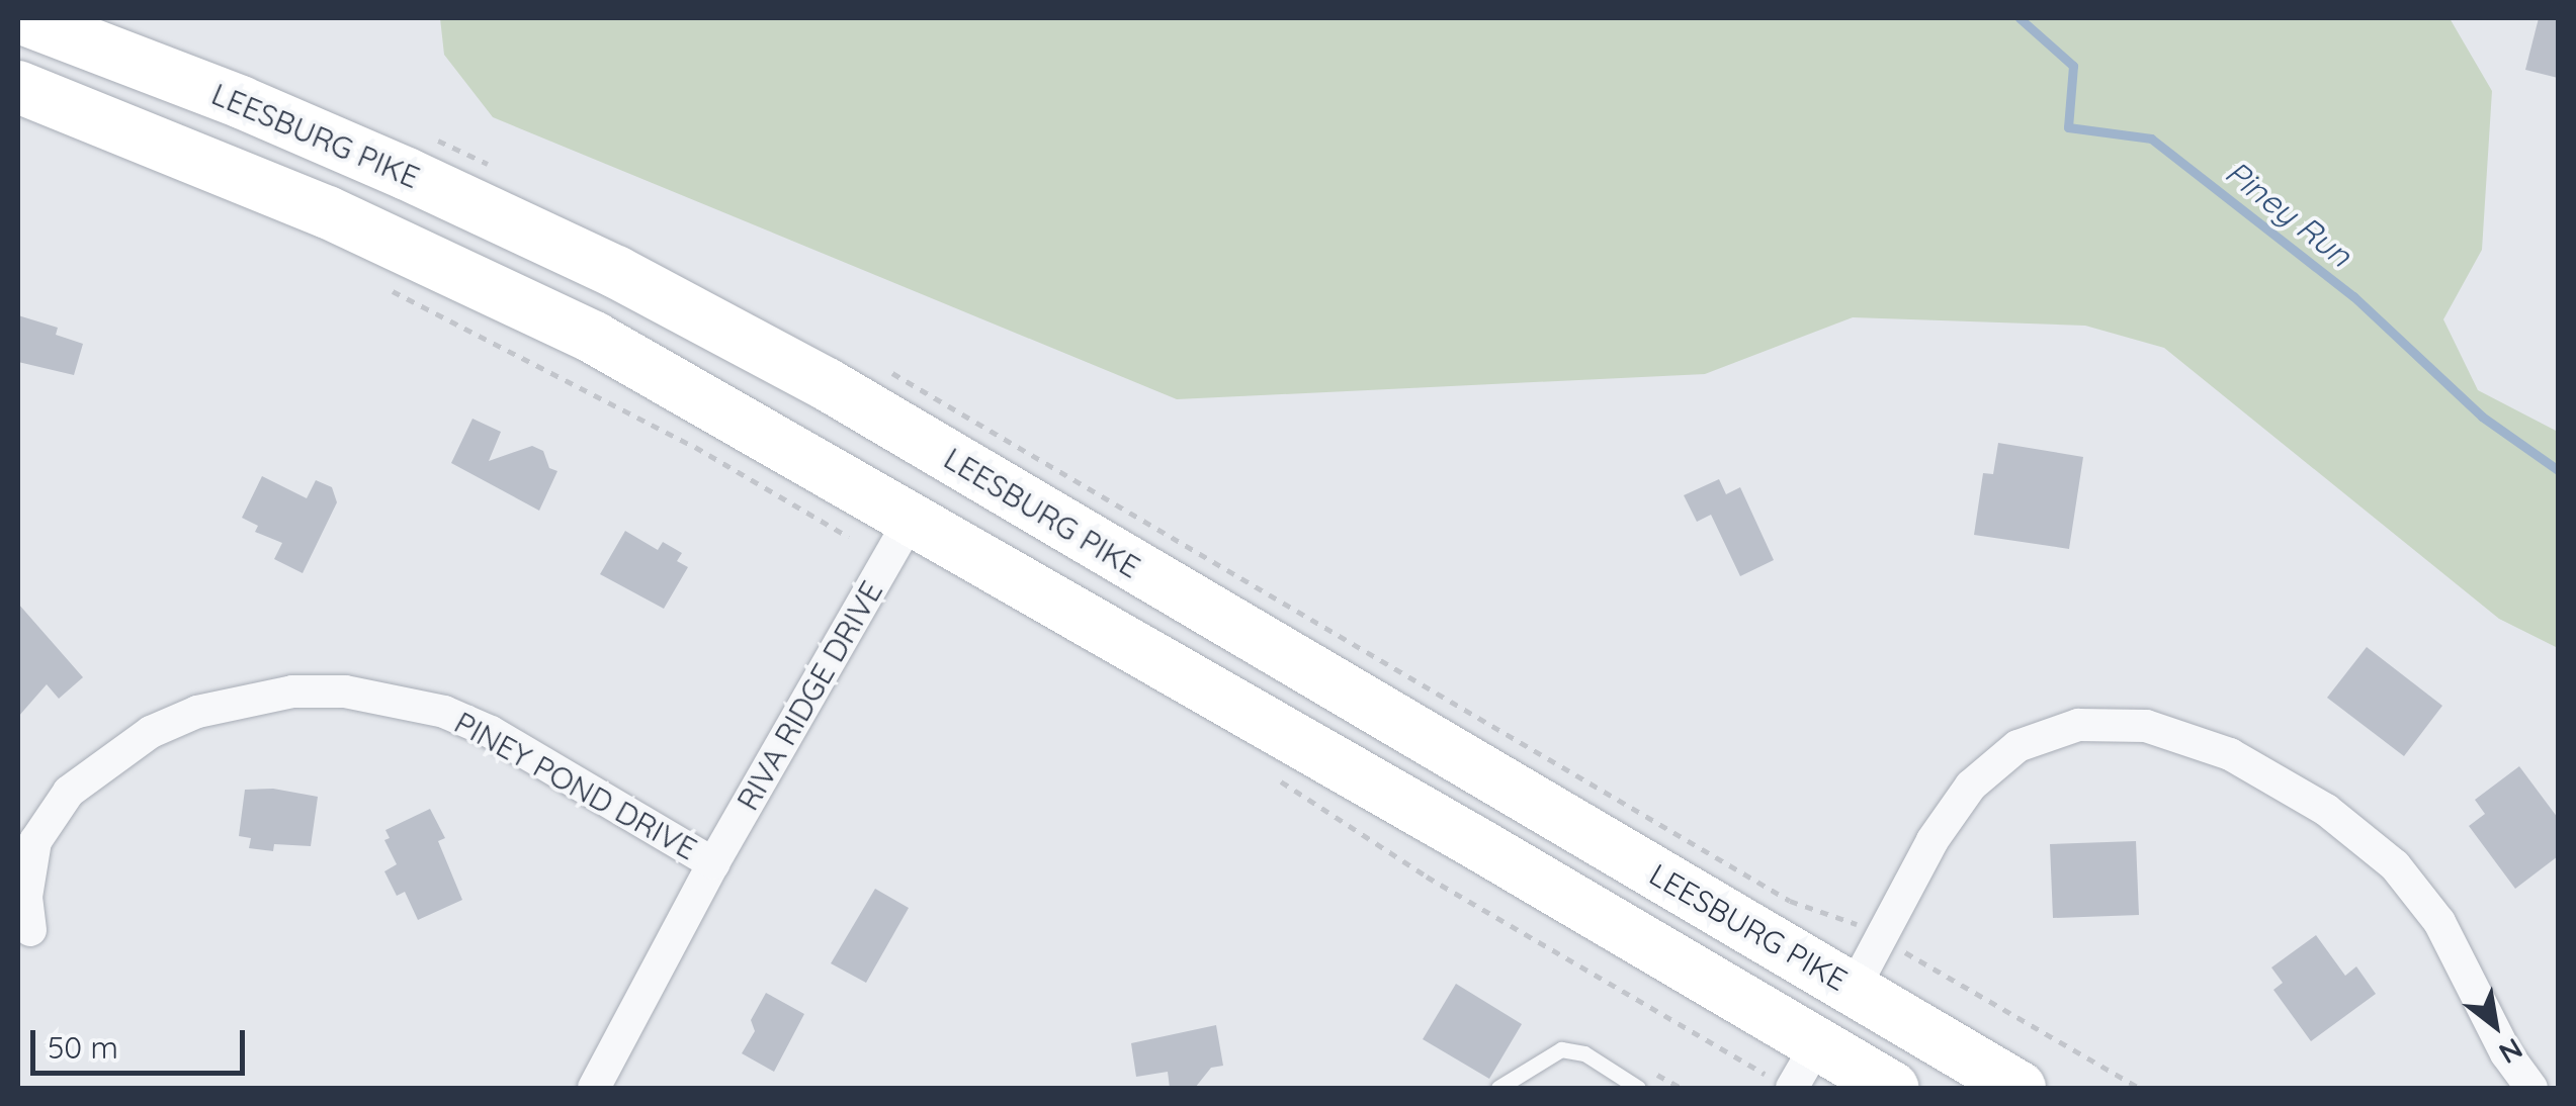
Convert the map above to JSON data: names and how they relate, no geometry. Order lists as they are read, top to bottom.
{
  "streets": {
    "highway": ["LEESBURG PIKE"],
    "street": ["RIVA RIDGE DRIVE", "PINEY POND DRIVE"]
  },
  "crossings": [
    ["RIVA RIDGE DRIVE", "PINEY POND DRIVE"]
  ],
  "water": ["Piney Run"],
  "scale_bar": "50 m",
  "north": "bottom right"
}
